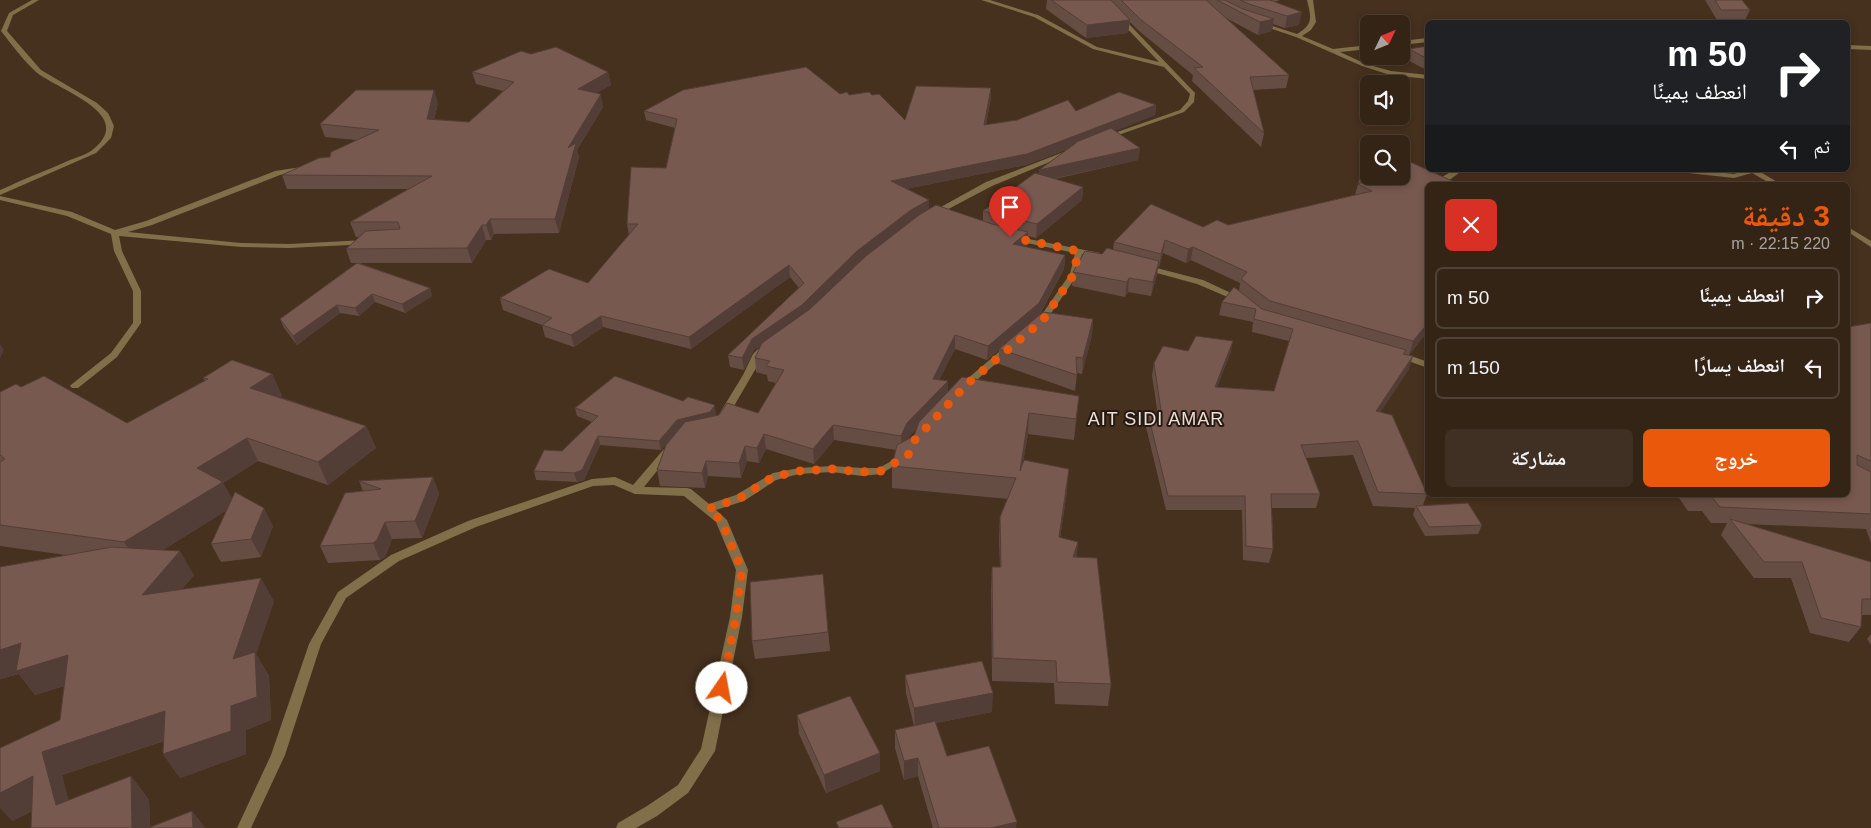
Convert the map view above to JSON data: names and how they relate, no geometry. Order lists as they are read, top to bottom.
{
  "districts": ["AIT SIDI AMAR"],
  "north": "top right",
  "page": {
    "turn": ["50 m", "انعطف يمينًا"],
    "then": "ثم",
    "heading": ["3 دقيقة", "220 m · 22:15"],
    "list": [
      {
        "name": "انعطف يمينًا",
        "value": "50 m"
      },
      {
        "name": "انعطف يسارًا",
        "value": "150 m"
      }
    ],
    "buttons": ["خروج", "مشاركة"]
  }
}
